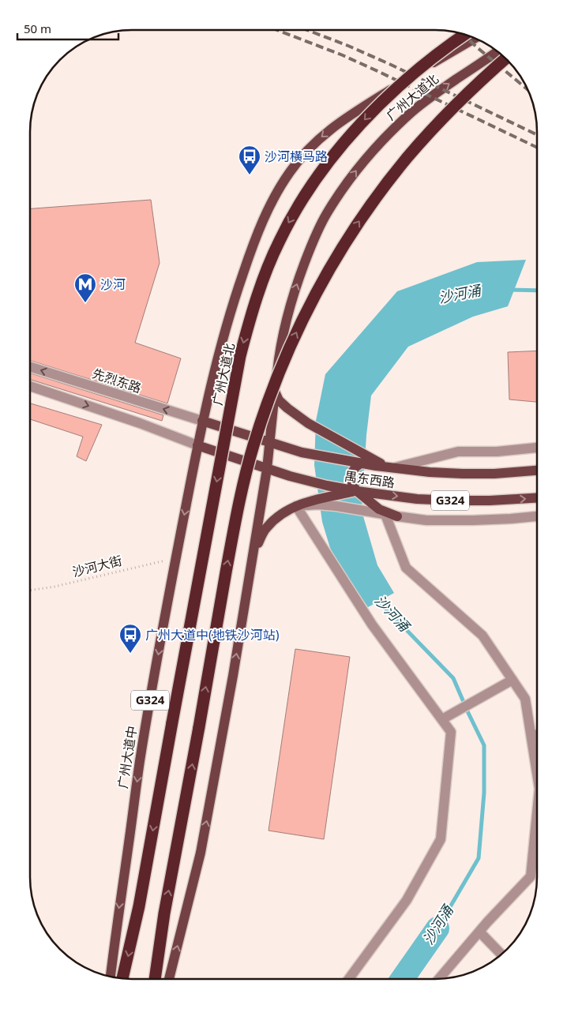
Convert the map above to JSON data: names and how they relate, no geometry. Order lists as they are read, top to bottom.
{
  "streets": {
    "highway": ["广州大道北"],
    "main road": ["禺东西路", "G324", "广州大道中"],
    "street": ["先烈东路"],
    "path": ["沙河大街"]
  },
  "crossings": [
    ["广州大道北", "先烈东路"],
    ["广州大道北", "禺东西路"],
    ["广州大道北", "广州大道中"],
    ["先烈东路", "禺东西路"],
    ["先烈东路", "广州大道中"],
    ["禺东西路", "广州大道中"],
    ["沙河大街", "广州大道中"]
  ],
  "water": ["沙河涌"],
  "places": {
    "bus stop": ["沙河横马路", "广州大道中(地铁沙河站)"],
    "metro station": ["沙河"]
  },
  "scale_bar": "50 m"
}
